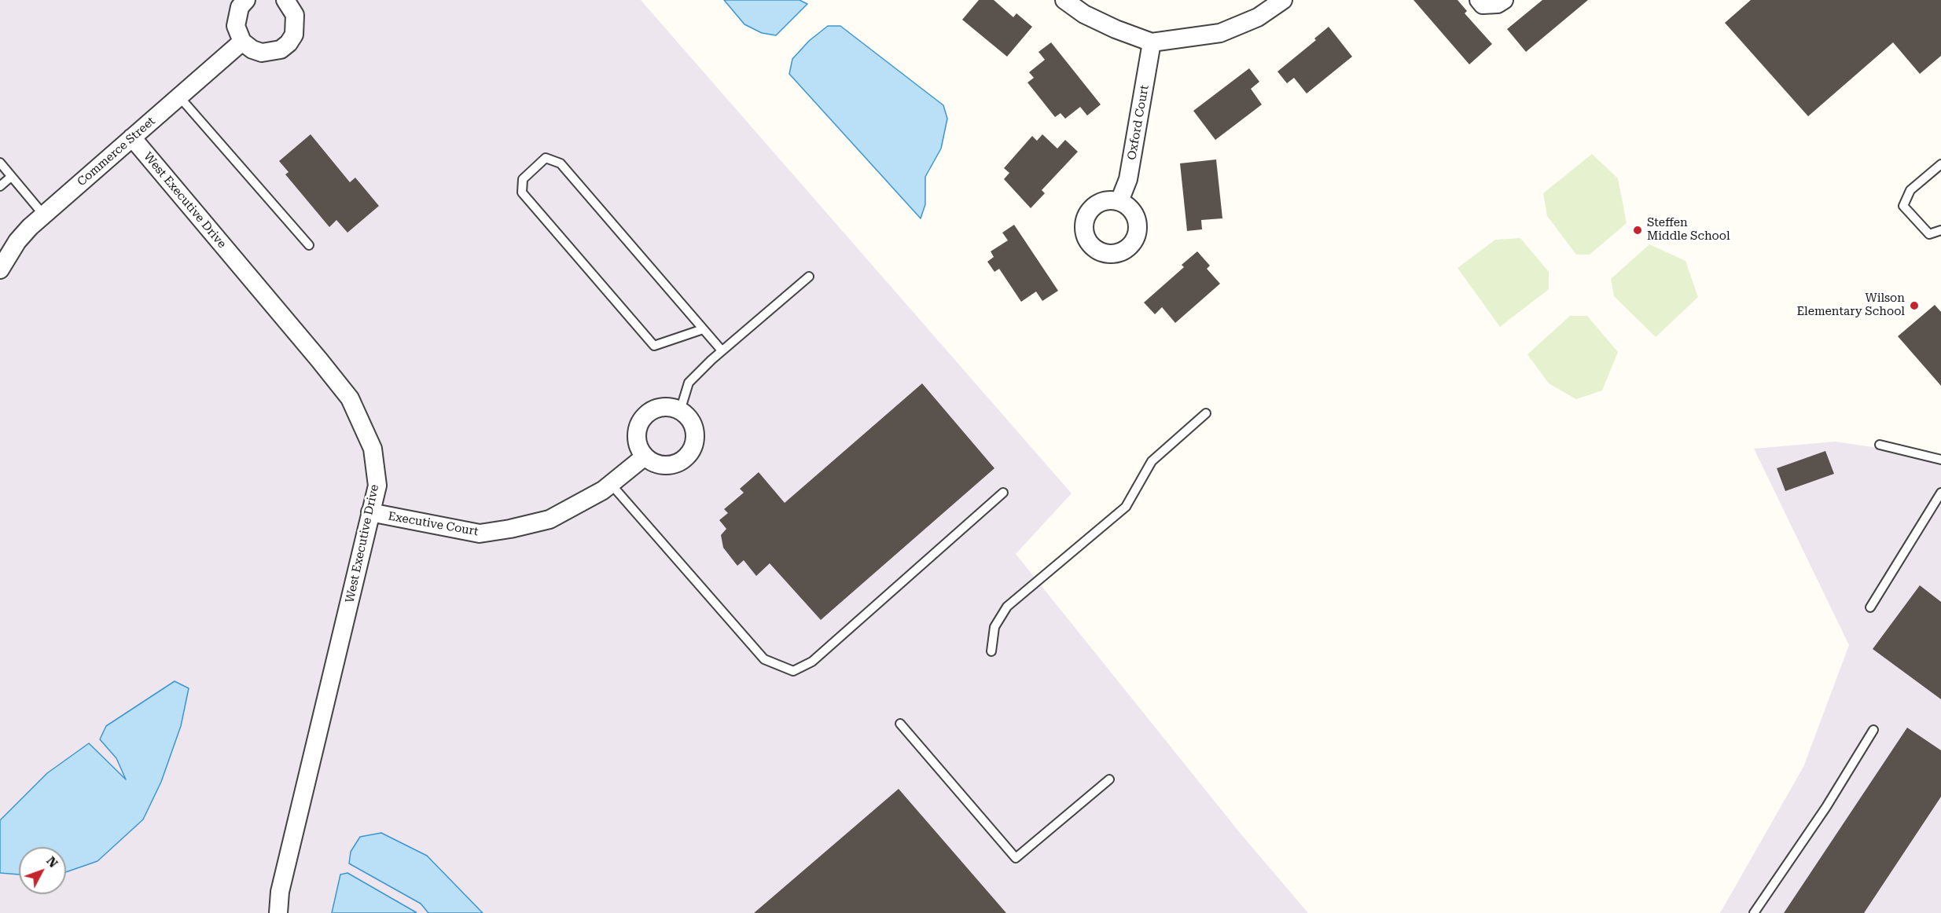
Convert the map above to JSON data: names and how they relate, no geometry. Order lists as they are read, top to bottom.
{
  "streets": {
    "street": [
      "Oxford Court",
      "Commerce Street",
      "West Executive Drive",
      "Executive Court"
    ]
  },
  "crossings": [
    ["Commerce Street", "West Executive Drive"],
    ["West Executive Drive", "Executive Court"]
  ],
  "places": ["Steffen Middle School", "Wilson Elementary School"],
  "north": "top right"
}
